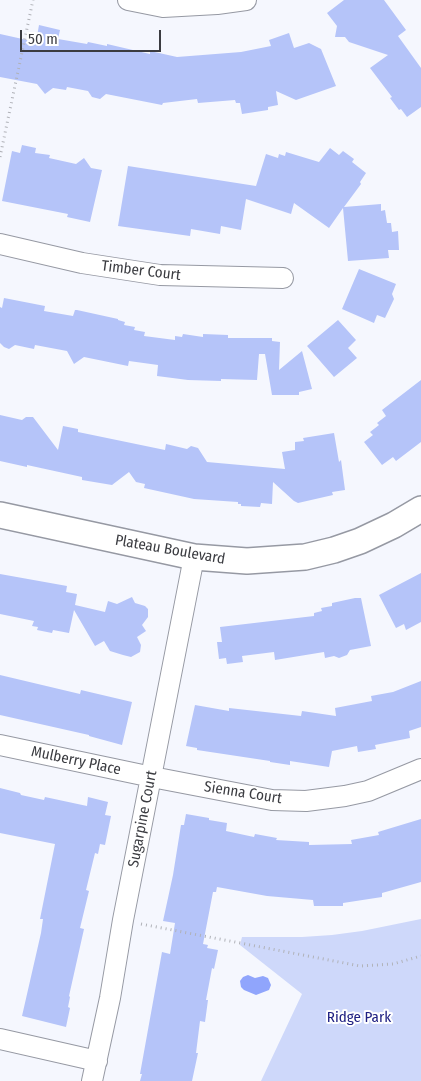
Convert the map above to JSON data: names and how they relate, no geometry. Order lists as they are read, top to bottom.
{
  "streets": {
    "street": [
      "Timber Court",
      "Plateau Boulevard",
      "Mulberry Place",
      "Sienna Court",
      "Sugarpine Court"
    ]
  },
  "crossings": [
    ["Plateau Boulevard", "Sugarpine Court"],
    ["Mulberry Place", "Sienna Court"],
    ["Mulberry Place", "Sugarpine Court"],
    ["Sienna Court", "Sugarpine Court"]
  ],
  "parks": ["Ridge Park"],
  "scale_bar": "50 m"
}
